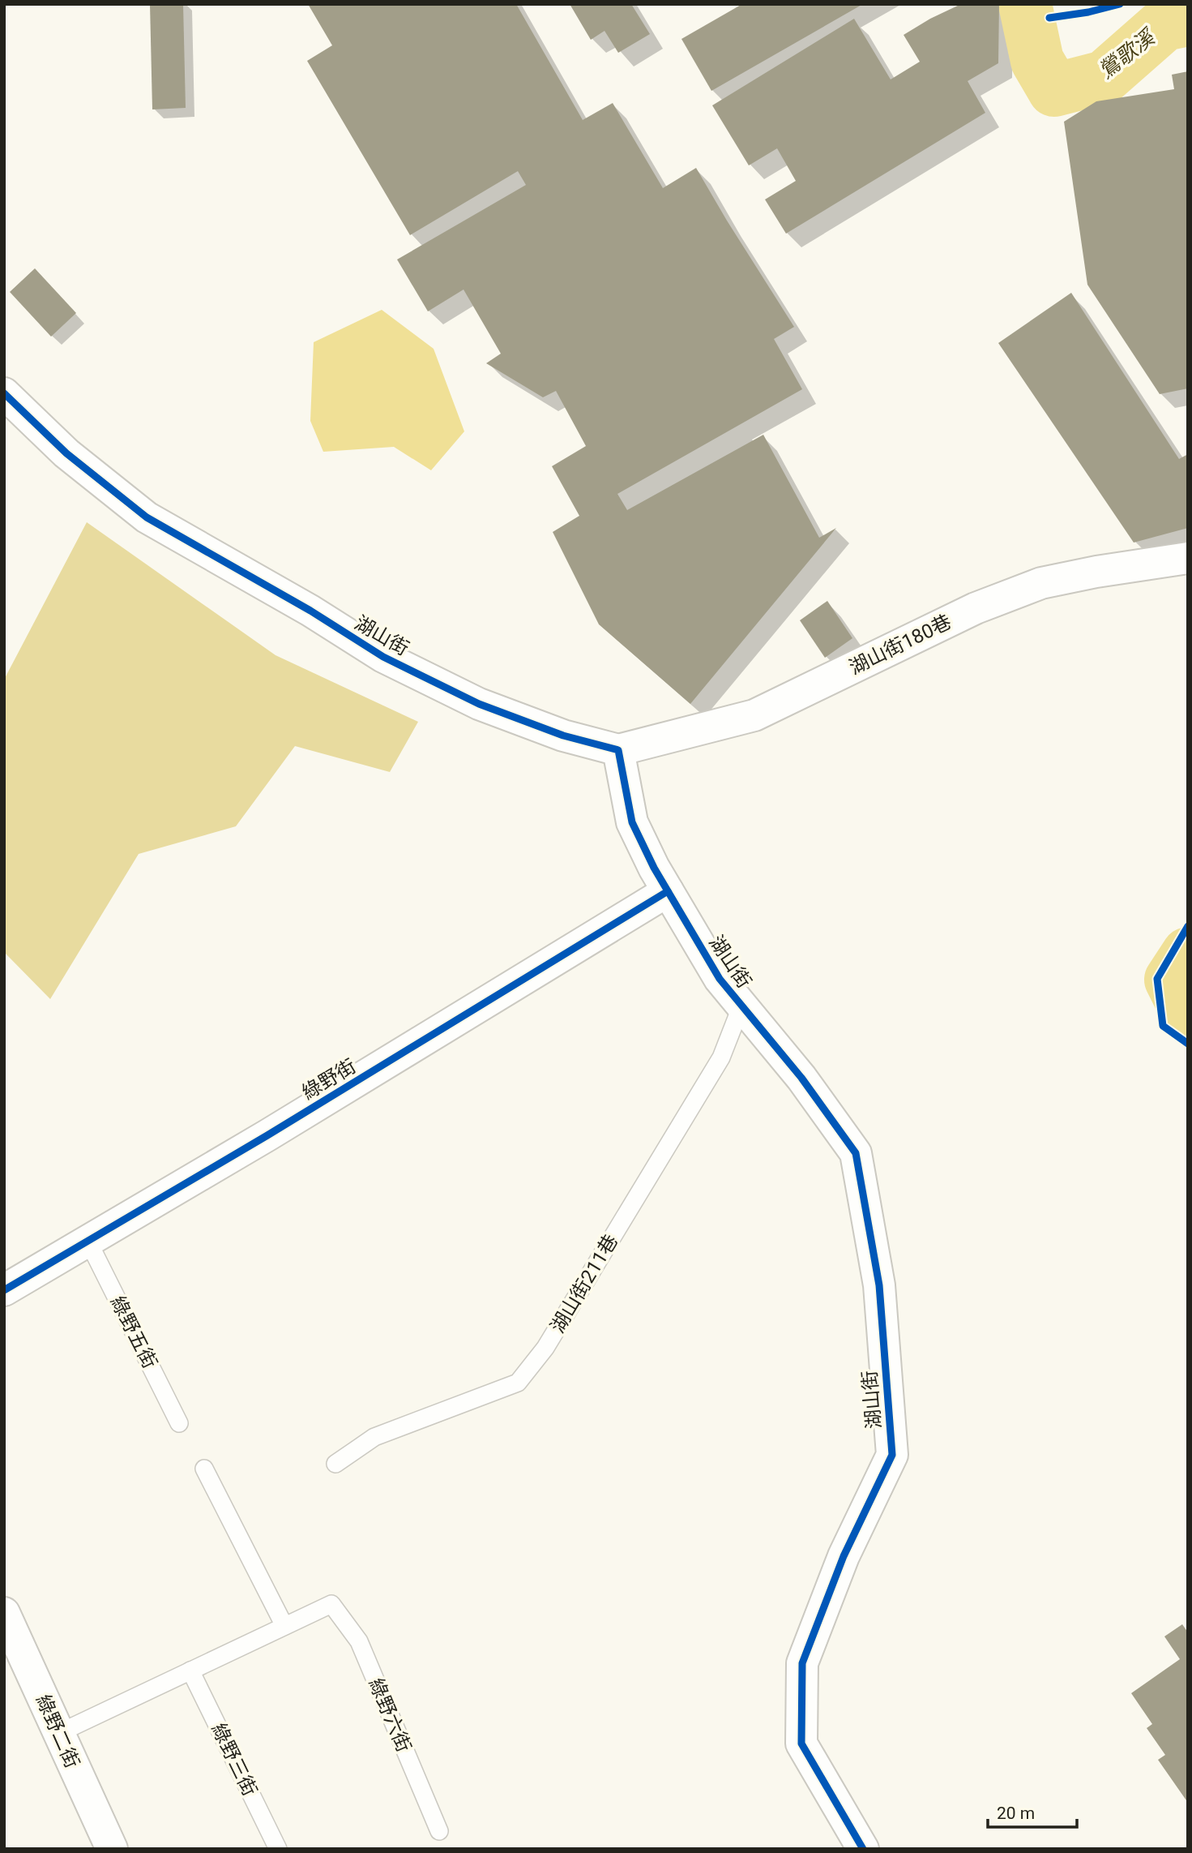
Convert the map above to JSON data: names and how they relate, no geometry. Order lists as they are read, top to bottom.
{
  "streets": {
    "street": [
      "湖山街",
      "湖山街180巷",
      "綠野街",
      "綠野二街"
    ],
    "lane": [
      "湖山街211巷",
      "綠野五街",
      "綠野六街",
      "綠野三街"
    ]
  },
  "crossings": [
    ["湖山街", "湖山街180巷"],
    ["湖山街", "綠野街"],
    ["湖山街", "湖山街211巷"],
    ["綠野街", "綠野五街"]
  ],
  "water": ["鶯歌溪"],
  "scale_bar": "20 m"
}
